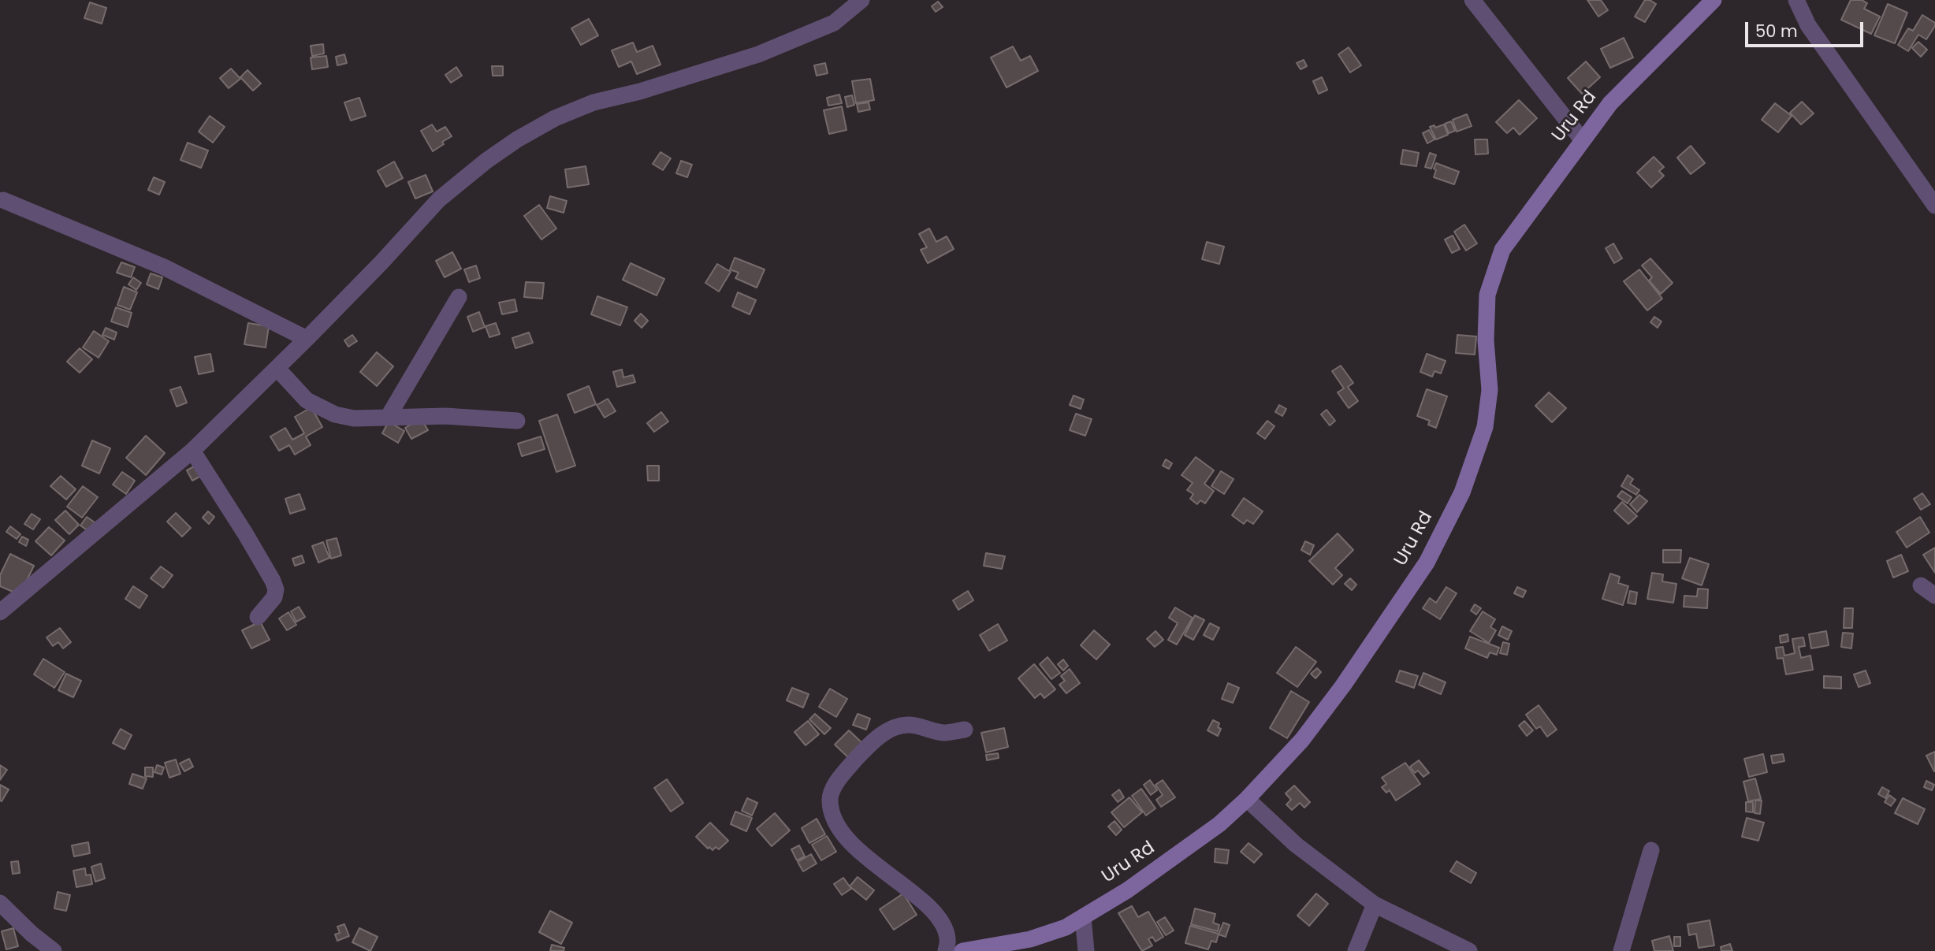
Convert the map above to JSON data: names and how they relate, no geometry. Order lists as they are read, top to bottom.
{
  "streets": {
    "street": ["Uru Rd"]
  },
  "scale_bar": "50 m"
}
